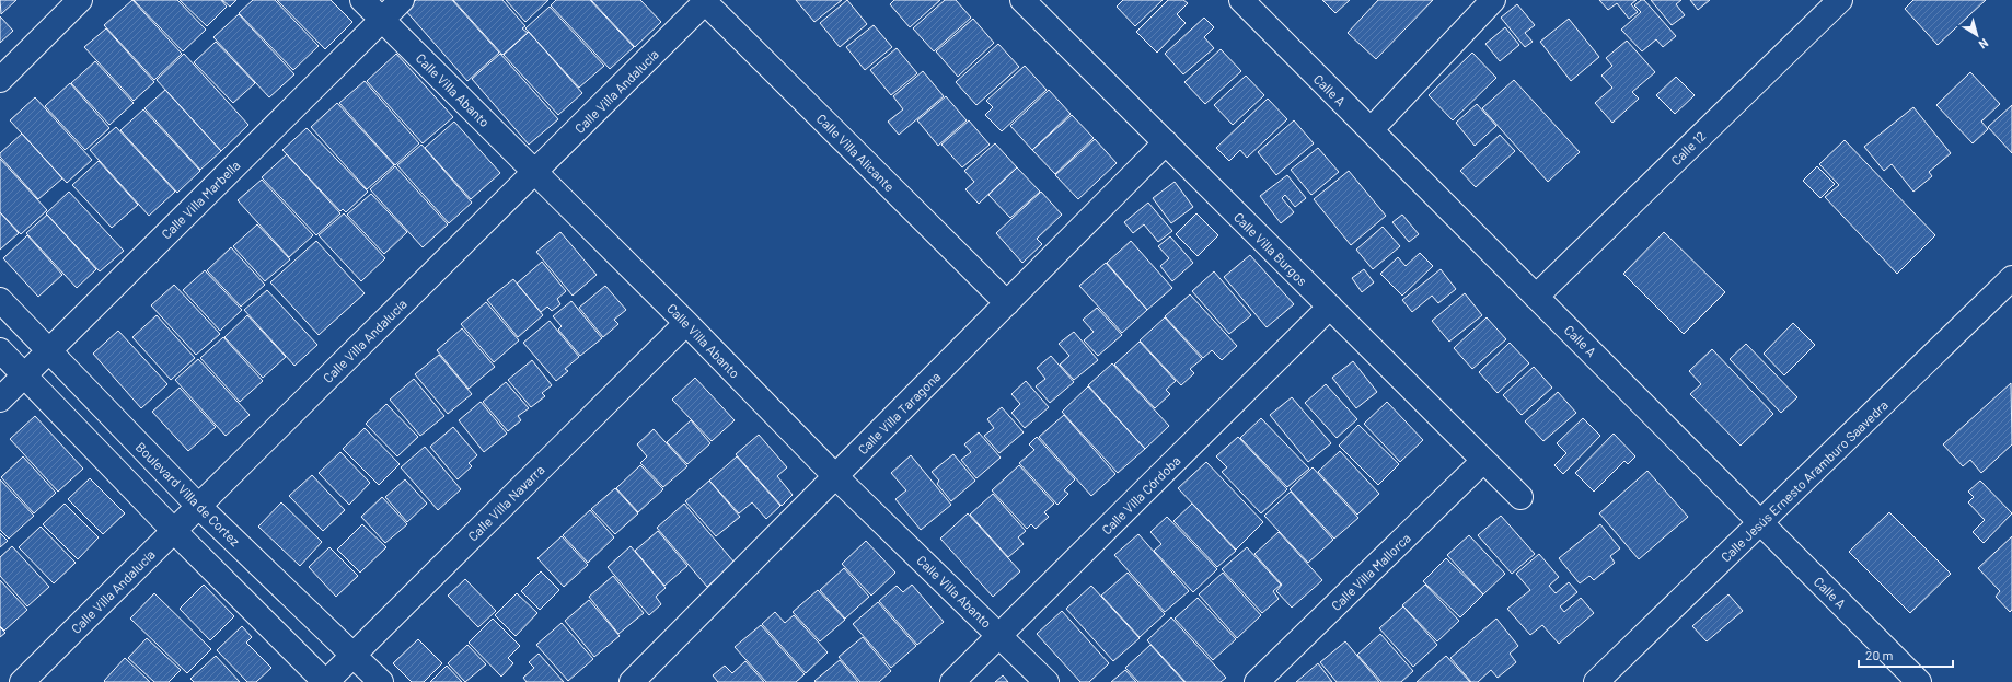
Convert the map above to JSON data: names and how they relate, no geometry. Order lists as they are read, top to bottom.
{
  "streets": {
    "street": [
      "Calle Villa Abanto",
      "Calle A",
      "Calle Villa Andalucía",
      "Calle 12",
      "Calle Villa Alicante",
      "Calle Villa Marbella",
      "Calle Villa Burgos",
      "Calle Villa Taragona",
      "Calle Jesús Ernesto Aramburo Saavedra",
      "Boulevard Villa de Cortez",
      "Calle Villa Córdoba",
      "Calle Villa Navarra",
      "Calle Villa Mallorca"
    ]
  },
  "crossings": [
    ["Calle Villa Abanto", "Calle Villa Andalucía"],
    ["Calle Villa Abanto", "Calle Villa Marbella"],
    ["Calle Villa Abanto", "Calle Villa Taragona"],
    ["Calle Villa Abanto", "Calle Villa Córdoba"],
    ["Calle Villa Abanto", "Calle Villa Navarra"],
    ["Calle A", "Calle 12"],
    ["Calle A", "Calle Jesús Ernesto Aramburo Saavedra"],
    ["Calle Villa Andalucía", "Calle Villa Alicante"],
    ["Calle Villa Andalucía", "Boulevard Villa de Cortez"],
    ["Calle Villa Alicante", "Calle Villa Taragona"],
    ["Calle Villa Marbella", "Boulevard Villa de Cortez"],
    ["Calle Villa Burgos", "Calle Villa Taragona"],
    ["Calle Villa Burgos", "Calle Villa Córdoba"],
    ["Calle Villa Burgos", "Calle Villa Mallorca"],
    ["Boulevard Villa de Cortez", "Calle Villa Navarra"]
  ],
  "scale_bar": "20 m",
  "north": "bottom right"
}
